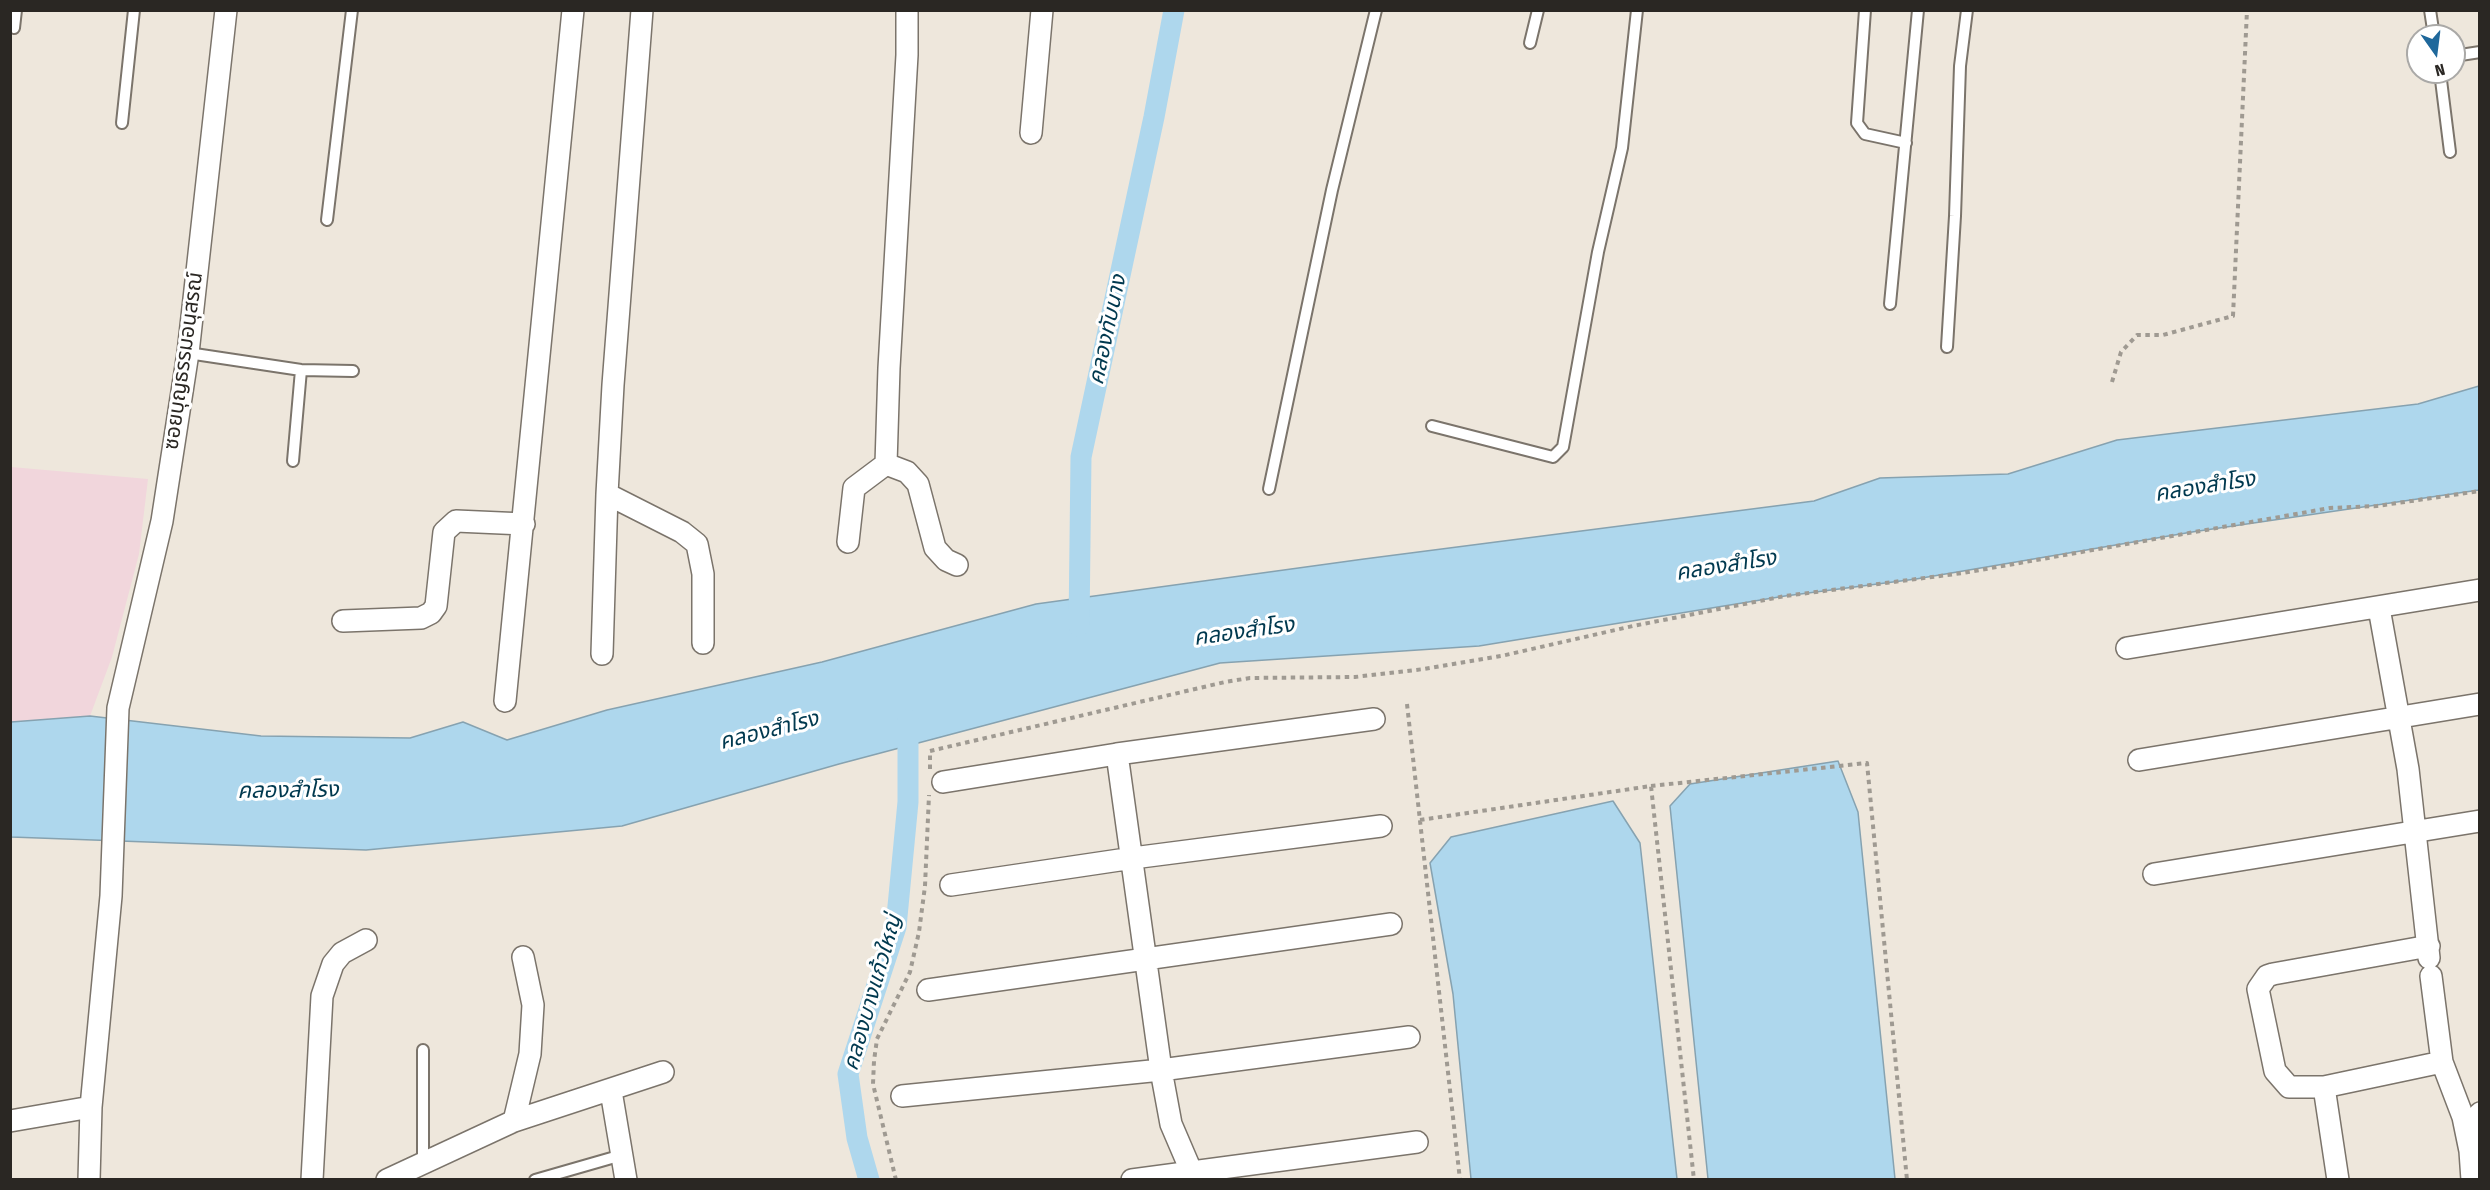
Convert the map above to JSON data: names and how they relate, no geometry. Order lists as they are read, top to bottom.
{
  "streets": {
    "street": ["ซอยบุญธรรมอนุสรณ์"]
  },
  "water": ["คลองทับนาง", "คลองสำโรง", "คลองบางแก้วใหญ่"],
  "north": "bottom"
}
